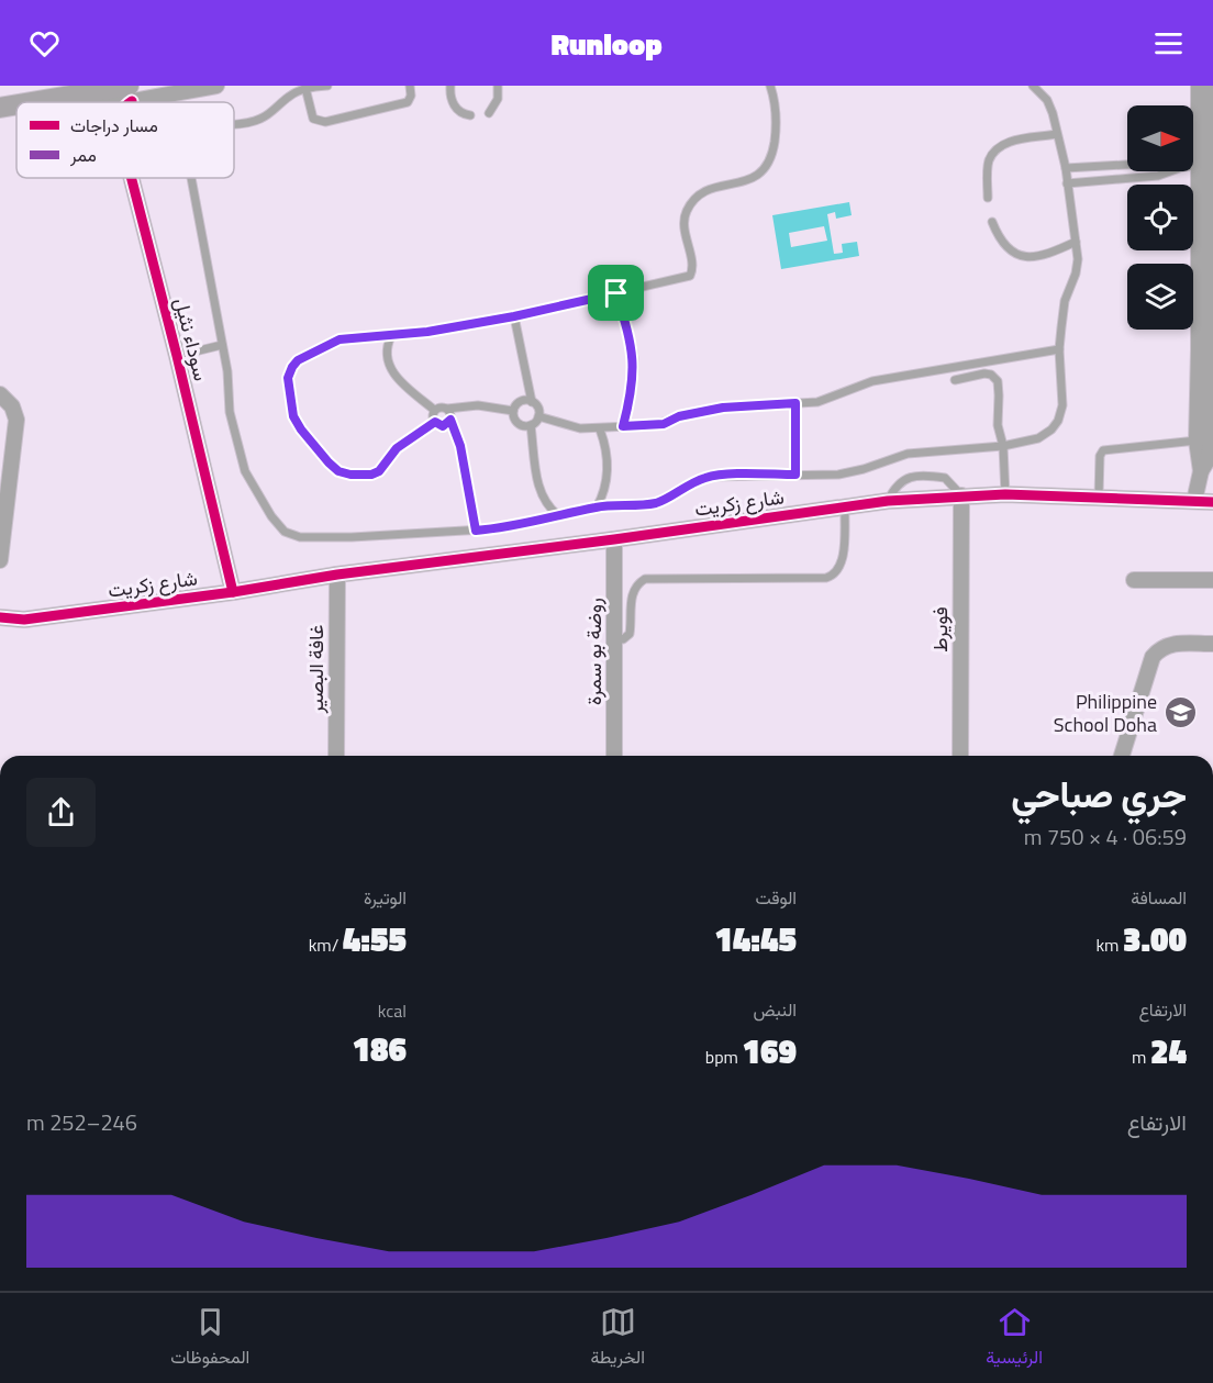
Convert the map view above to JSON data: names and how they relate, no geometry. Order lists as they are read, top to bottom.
{
  "streets": {
    "street": [
      "سوداء نثيل",
      "شارع زكريت",
      "فويرط",
      "روضة بو سمرة",
      "غافة البصير"
    ]
  },
  "crossings": [
    ["سوداء نثيل", "شارع زكريت"],
    ["شارع زكريت", "فويرط"],
    ["شارع زكريت", "روضة بو سمرة"],
    ["شارع زكريت", "غافة البصير"]
  ],
  "places": {
    "school or university": ["Philippine School Doha"]
  },
  "legend": ["مسار دراجات", "ممر"],
  "north": "right",
  "page": {
    "header": "Runloop",
    "heading": ["جري صباحي", "06:59 · 4 × 750 m"],
    "stats": [
      ["المسافة", "3.00 km"],
      ["الوقت", "14:45"],
      ["الوتيرة", "4:55 /km"],
      ["الارتفاع", "24 m"],
      ["النبض", "169 bpm"],
      ["kcal", "186"]
    ],
    "chart": ["الارتفاع", "246–252 m"],
    "tabs": ["الرئيسية", "الخريطة", "المحفوظات"]
  }
}
